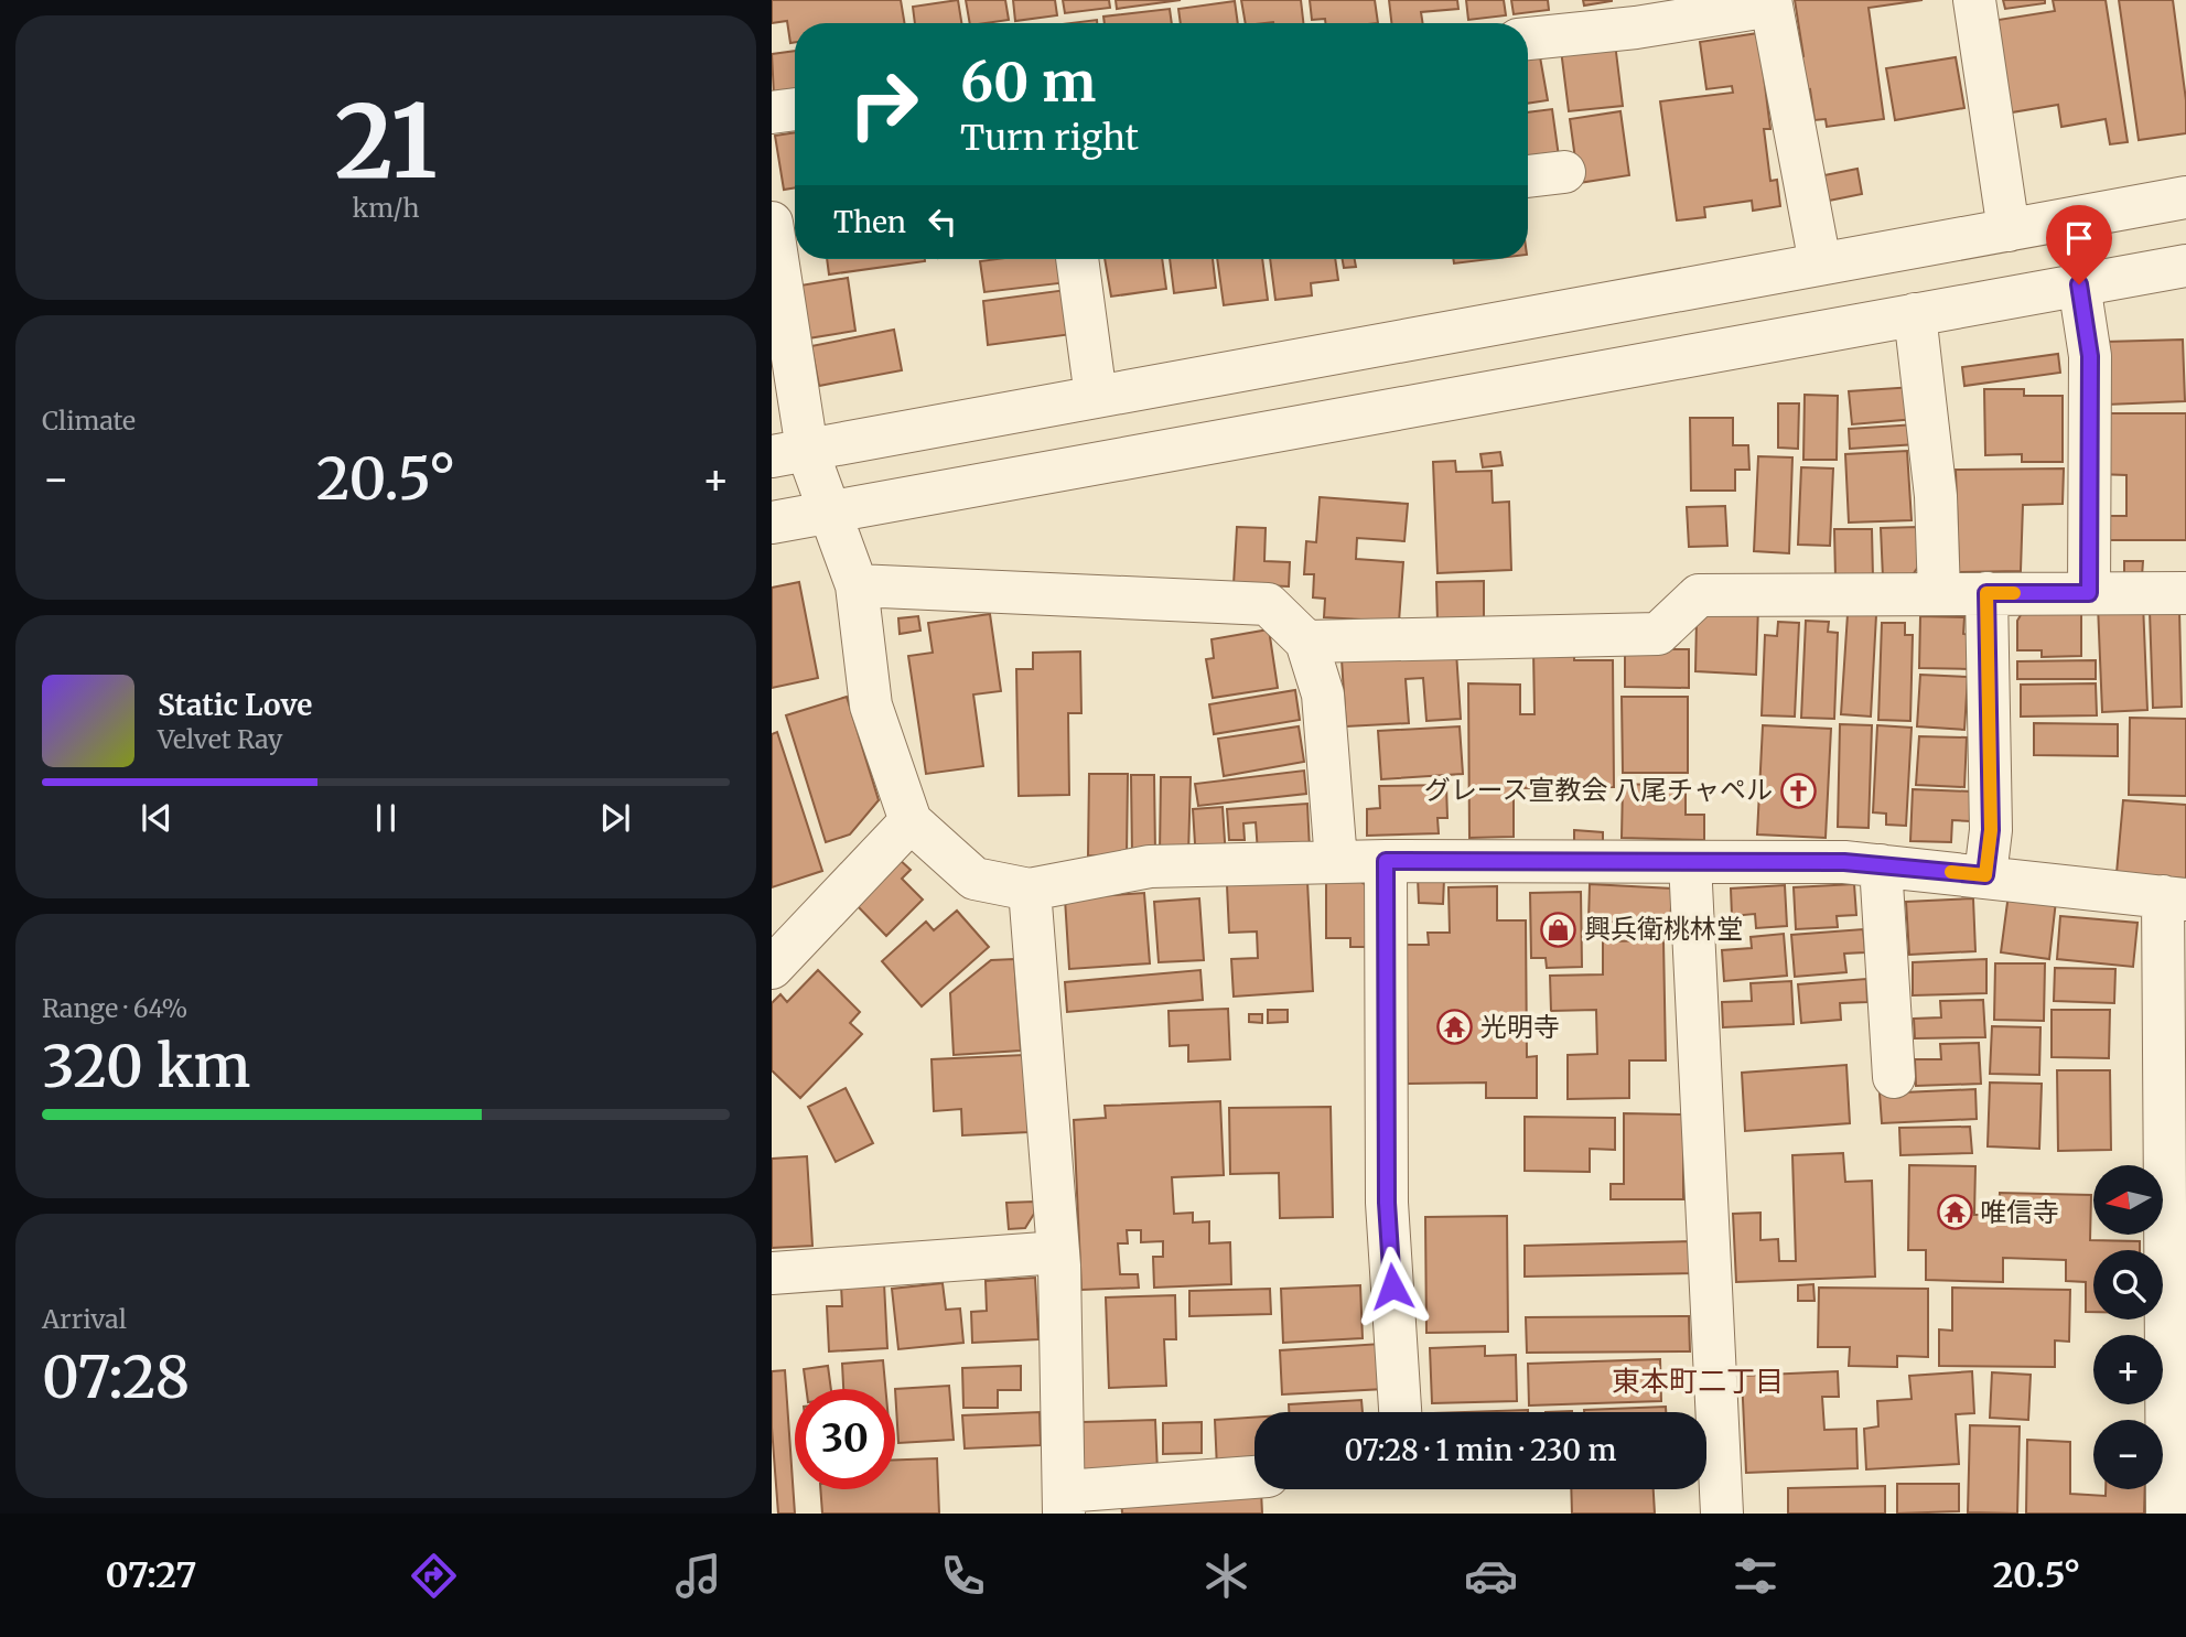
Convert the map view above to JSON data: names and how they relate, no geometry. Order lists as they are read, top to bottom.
{
  "districts": ["東本町二丁目"],
  "places": {
    "church": ["グレース宣教会 八尾チャペル"],
    "shop": ["興兵衛桃林堂"],
    "temple": ["光明寺", "唯信寺"]
  },
  "north": "left",
  "page": {
    "tile": [
      ["21", "km/h"],
      "Climate",
      ["Range · 64%", "320 km"],
      ["Arrival", "07:28"]
    ],
    "turn": ["60 m", "Turn right"],
    "then": "Then",
    "heat": ["−", "20.5°", "+"],
    "song": ["Static Love", "Velvet Ray"],
    "map_buttons": ["+", "−"],
    "limit": "30",
    "trip": "07:28 · 1 min · 230 m",
    "tabs": ["07:27", "20.5°"]
  }
}
